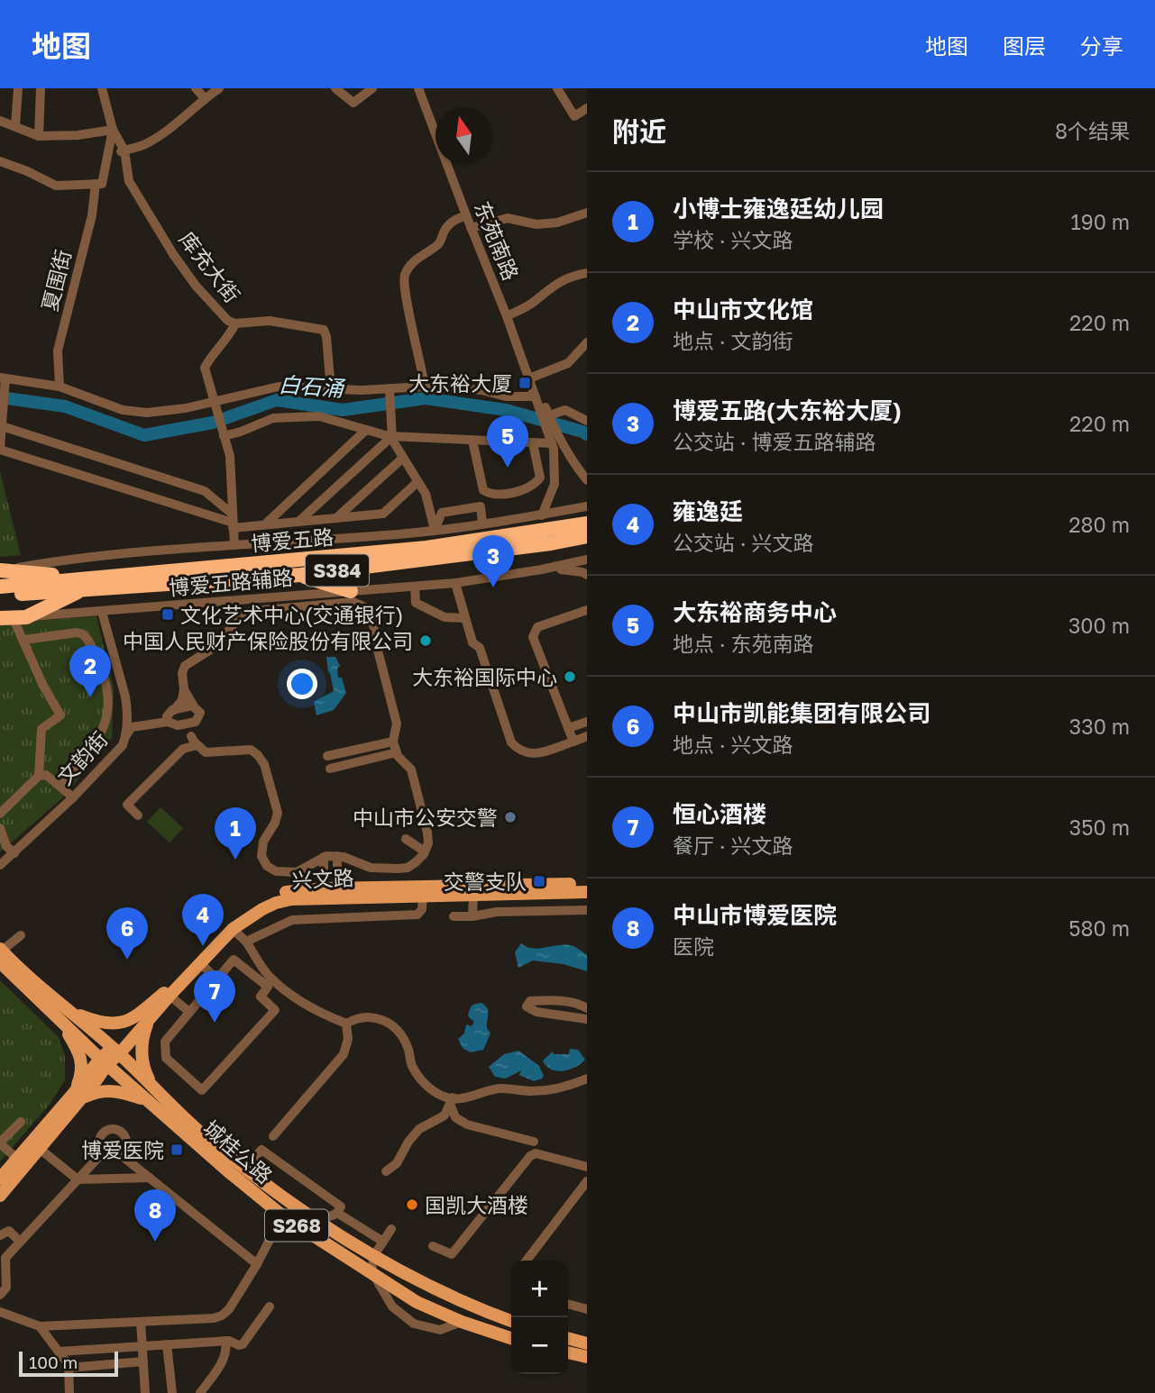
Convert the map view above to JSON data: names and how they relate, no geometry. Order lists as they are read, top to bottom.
{
  "streets": {
    "highway": ["博爱五路", "S384"],
    "main road": ["兴文路", "城桂公路", "S268"],
    "street": [
      "东苑南路",
      "库充大街",
      "夏围街",
      "博爱五路辅路",
      "文韵街"
    ]
  },
  "crossings": [
    ["库充大街", "夏围街"],
    ["博爱五路辅路", "文韵街"],
    ["兴文路", "城桂公路"]
  ],
  "water": ["白石涌"],
  "places": {
    "transit": [
      "大东裕大厦",
      "文化艺术中心(交通银行)",
      "交警支队",
      "博爱医院"
    ],
    "other": [
      "中国人民财产保险股份有限公司",
      "大东裕国际中心",
      "中山市公安交警",
      "国凯大酒楼"
    ]
  },
  "scale_bar": "100 m",
  "north": "top",
  "page": {
    "header": "地图",
    "nav": ["地图", "图层", "分享"],
    "heading": ["附近", "8个结果"],
    "list": [
      {
        "mark": "1",
        "name": "小博士雍逸廷幼儿园",
        "note": "学校 · 兴文路",
        "value": "190 m"
      },
      {
        "mark": "2",
        "name": "中山市文化馆",
        "note": "地点 · 文韵街",
        "value": "220 m"
      },
      {
        "mark": "3",
        "name": "博爱五路(大东裕大厦)",
        "note": "公交站 · 博爱五路辅路",
        "value": "220 m"
      },
      {
        "mark": "4",
        "name": "雍逸廷",
        "note": "公交站 · 兴文路",
        "value": "280 m"
      },
      {
        "mark": "5",
        "name": "大东裕商务中心",
        "note": "地点 · 东苑南路",
        "value": "300 m"
      },
      {
        "mark": "6",
        "name": "中山市凯能集团有限公司",
        "note": "地点 · 兴文路",
        "value": "330 m"
      },
      {
        "mark": "7",
        "name": "恒心酒楼",
        "note": "餐厅 · 兴文路",
        "value": "350 m"
      },
      {
        "mark": "8",
        "name": "中山市博爱医院",
        "note": "医院",
        "value": "580 m"
      }
    ],
    "pins": [
      "5",
      "3",
      "2",
      "1",
      "4",
      "6",
      "7",
      "8"
    ],
    "map_buttons": ["+", "−"],
    "scale": "100 m"
  }
}
